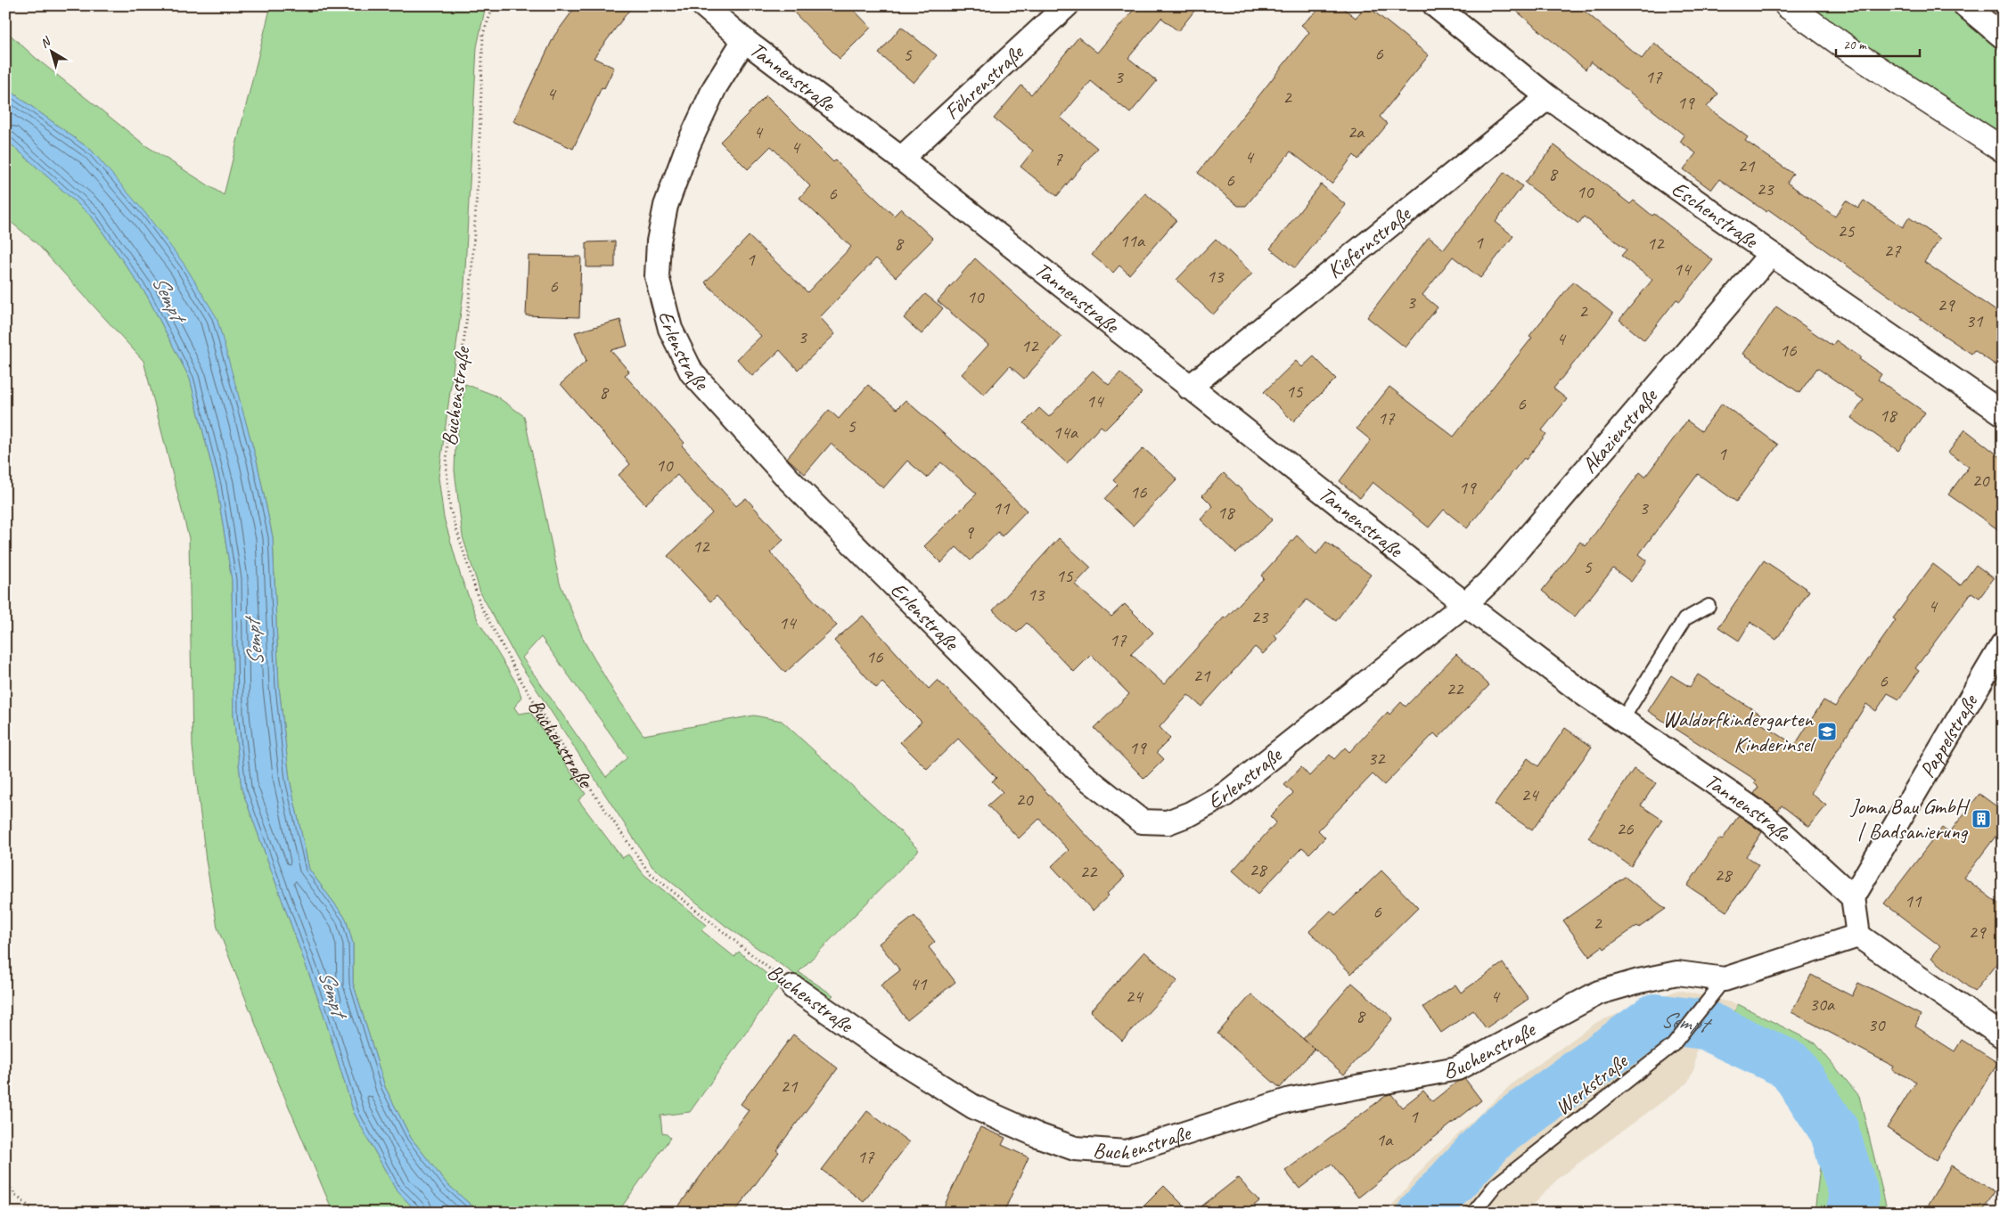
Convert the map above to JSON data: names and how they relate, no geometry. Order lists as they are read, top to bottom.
{
  "streets": {
    "street": [
      "Tannenstraße",
      "Föhrenstraße",
      "Eschenstraße",
      "Kiefernstraße",
      "Erlenstraße",
      "Buchenstraße",
      "Akazienstraße",
      "Pappelstraße"
    ],
    "lane": ["Werkstraße"]
  },
  "crossings": [
    ["Tannenstraße", "Föhrenstraße"],
    ["Tannenstraße", "Kiefernstraße"],
    ["Tannenstraße", "Erlenstraße"],
    ["Tannenstraße", "Akazienstraße"],
    ["Tannenstraße", "Pappelstraße"],
    ["Eschenstraße", "Kiefernstraße"],
    ["Eschenstraße", "Akazienstraße"],
    ["Erlenstraße", "Akazienstraße"],
    ["Buchenstraße", "Werkstraße"]
  ],
  "water": ["Sempt"],
  "places": {
    "school or university": ["Waldorfkindergarten Kinderinsel"],
    "building": ["Joma Bau GmbH | Badsanierung"]
  },
  "house_numbers": [
    "6",
    "5",
    "3",
    "17",
    "4",
    "2",
    "19",
    "4",
    "2a",
    "4",
    "4",
    "7",
    "21",
    "8",
    "6",
    "23",
    "10",
    "6",
    "25",
    "11a",
    "1",
    "8",
    "12",
    "27",
    "1",
    "14",
    "13",
    "6",
    "10",
    "3",
    "29",
    "2",
    "31",
    "3",
    "4",
    "12",
    "16",
    "15",
    "8",
    "14",
    "6",
    "18",
    "17",
    "5",
    "14a",
    "1",
    "10",
    "20",
    "19",
    "16",
    "11",
    "3",
    "18",
    "9",
    "12",
    "5",
    "15",
    "13",
    "4",
    "23",
    "14",
    "17",
    "16",
    "21",
    "6",
    "22",
    "19",
    "32",
    "24",
    "20",
    "26",
    "28",
    "22",
    "28",
    "11",
    "6",
    "2",
    "29",
    "41",
    "24",
    "4",
    "30a",
    "8",
    "30",
    "21",
    "1",
    "1a",
    "17"
  ],
  "scale_bar": "20 m",
  "north": "top left"
}
